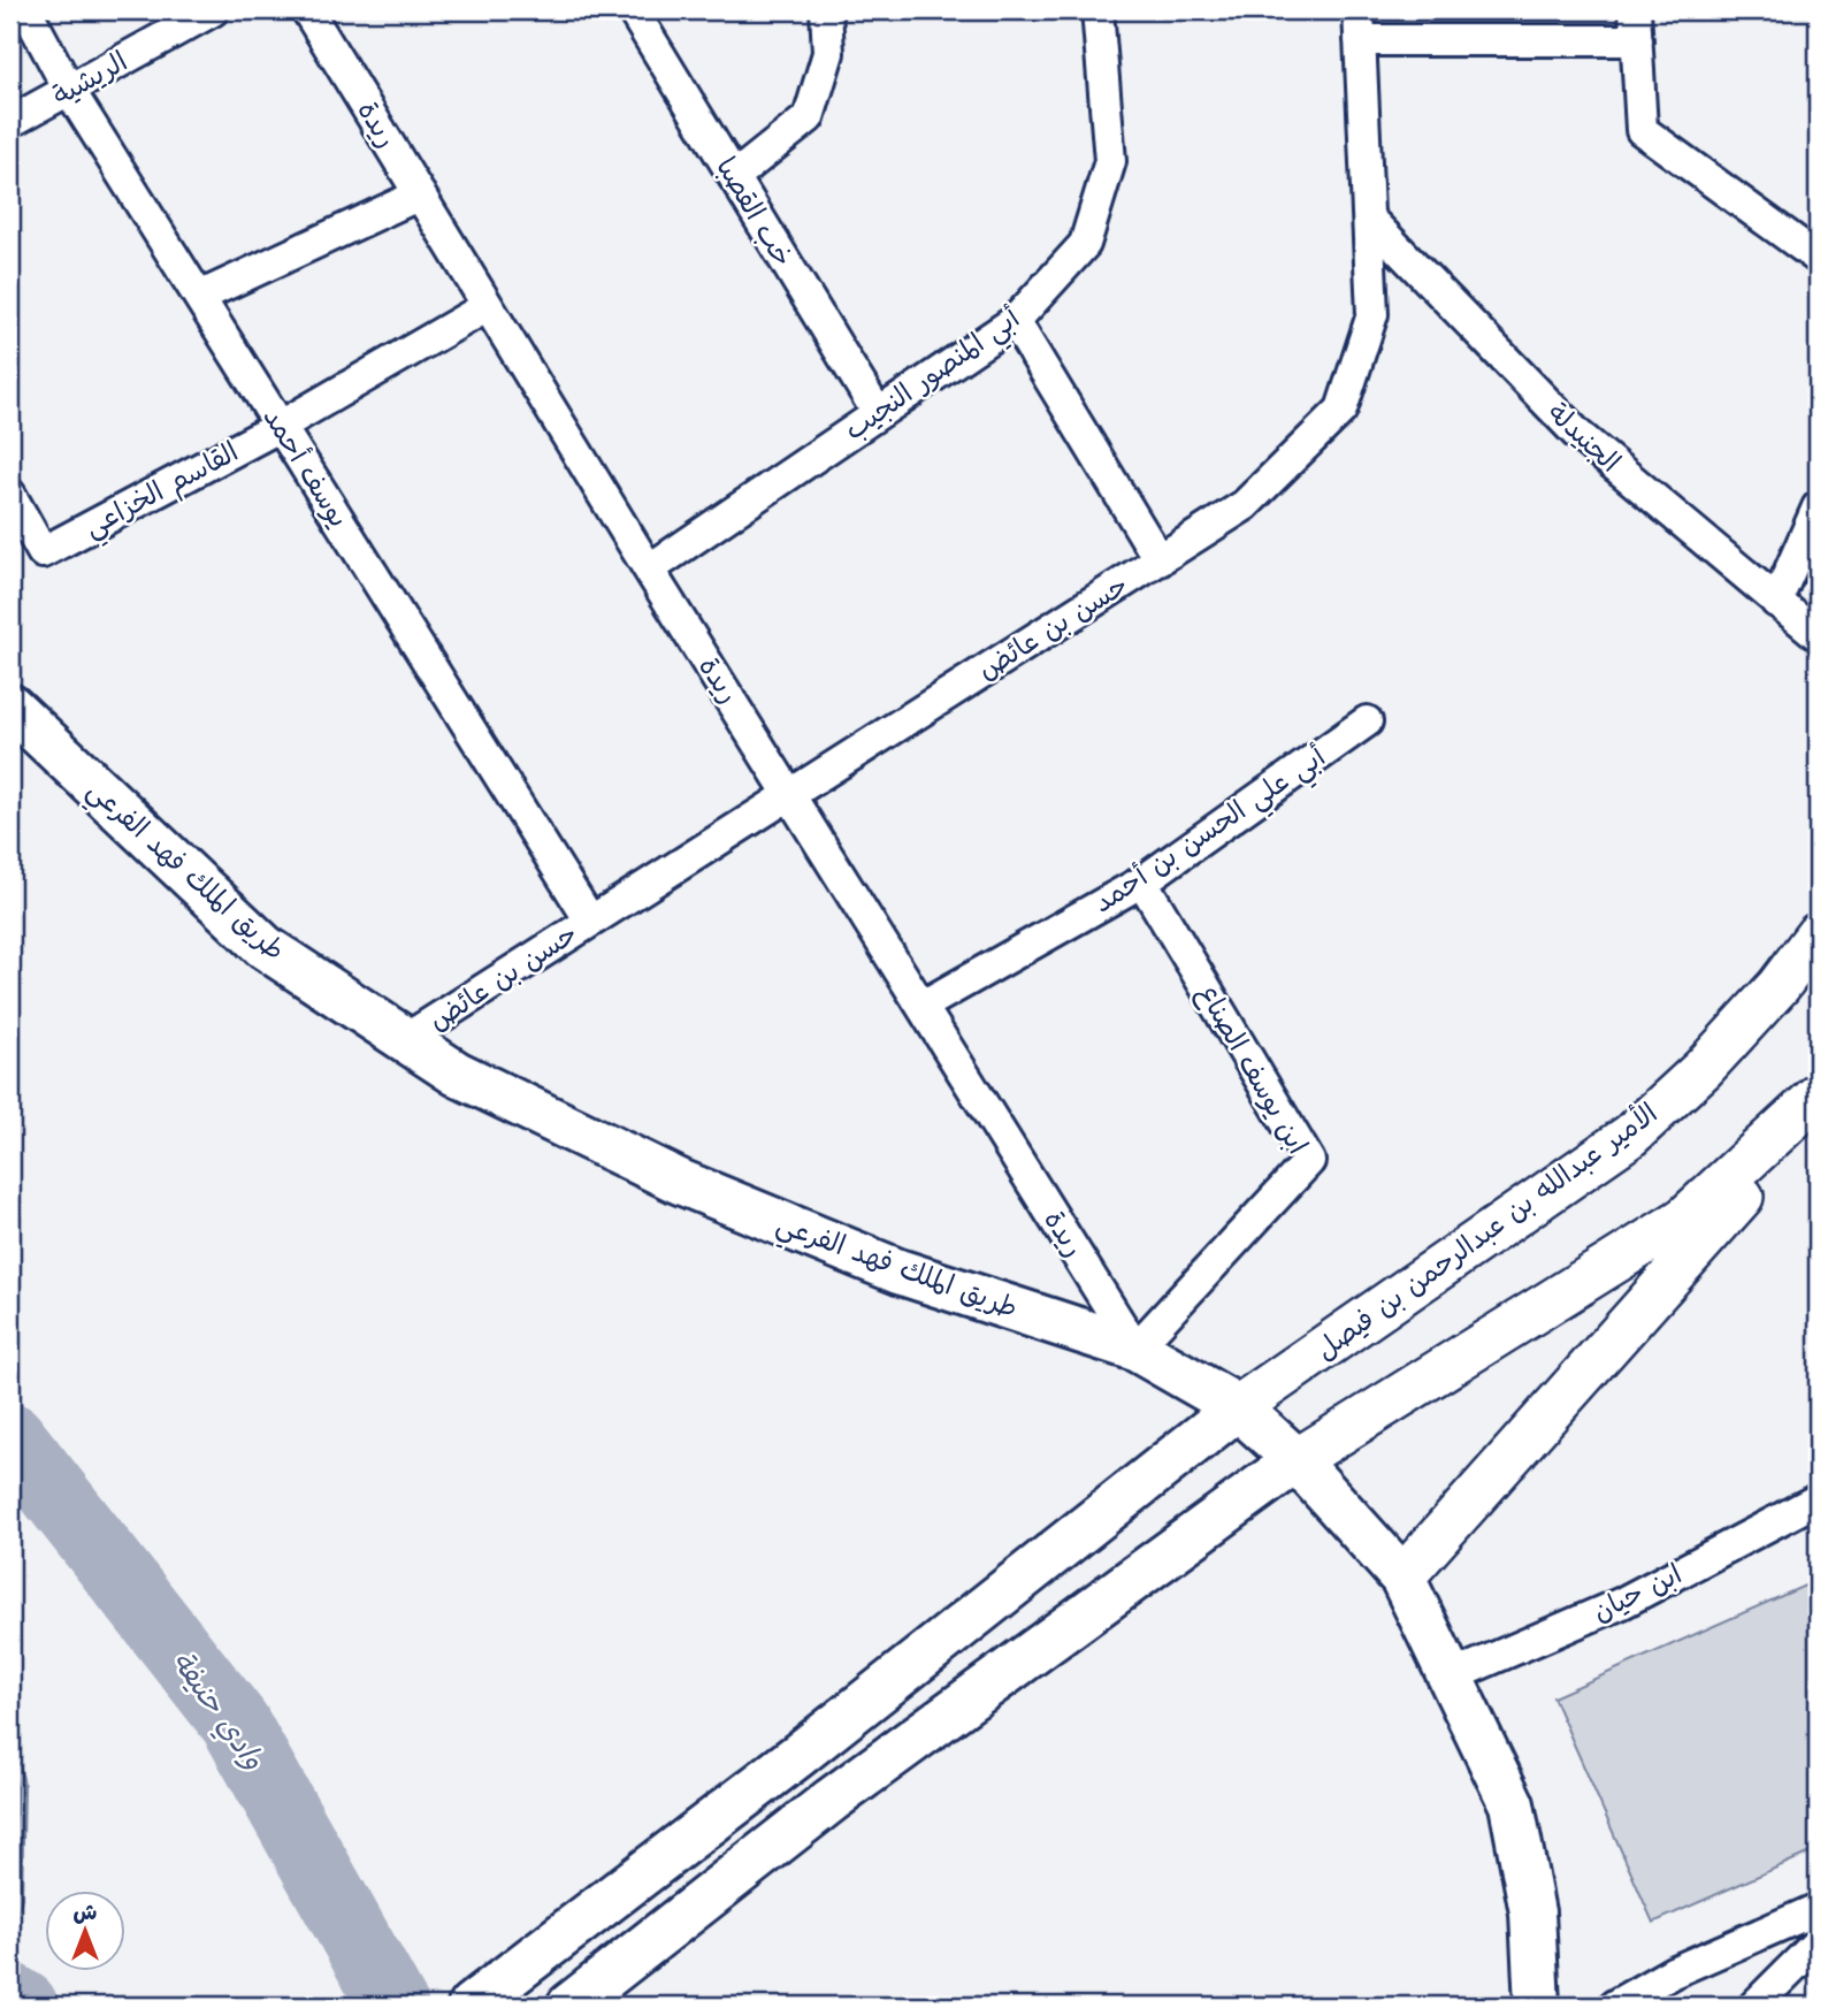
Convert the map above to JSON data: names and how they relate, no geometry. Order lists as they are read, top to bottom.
{
  "streets": {
    "main road": ["طريق الملك فهد الفرعي", "الأمير عبدالله بن عبدالرحمن بن فيصل"],
    "street": [
      "الريشية",
      "ريدة",
      "خب القصبا",
      "أبي المنصور النجيب",
      "الجنيدلة",
      "يوسف أحمد",
      "القاسم الخزاعي",
      "حسن بن عائض",
      "أبي علي الحسن بن أحمد",
      "ابن يوسف الصناع",
      "ابن حيان"
    ]
  },
  "crossings": [
    ["الريشية", "يوسف أحمد"],
    ["ريدة", "أبي المنصور النجيب"],
    ["ريدة", "القاسم الخزاعي"],
    ["ريدة", "حسن بن عائض"],
    ["ريدة", "أبي علي الحسن بن أحمد"],
    ["ريدة", "طريق الملك فهد الفرعي"],
    ["ريدة", "ابن يوسف الصناع"],
    ["خب القصبا", "أبي المنصور النجيب"],
    ["الجنيدلة", "حسن بن عائض"],
    ["يوسف أحمد", "القاسم الخزاعي"],
    ["يوسف أحمد", "حسن بن عائض"],
    ["حسن بن عائض", "طريق الملك فهد الفرعي"],
    ["أبي علي الحسن بن أحمد", "ابن يوسف الصناع"],
    ["طريق الملك فهد الفرعي", "ابن يوسف الصناع"],
    ["طريق الملك فهد الفرعي", "الأمير عبدالله بن عبدالرحمن بن فيصل"],
    ["طريق الملك فهد الفرعي", "ابن حيان"]
  ],
  "water": ["وادي حنيفة"],
  "north": "top"
}
